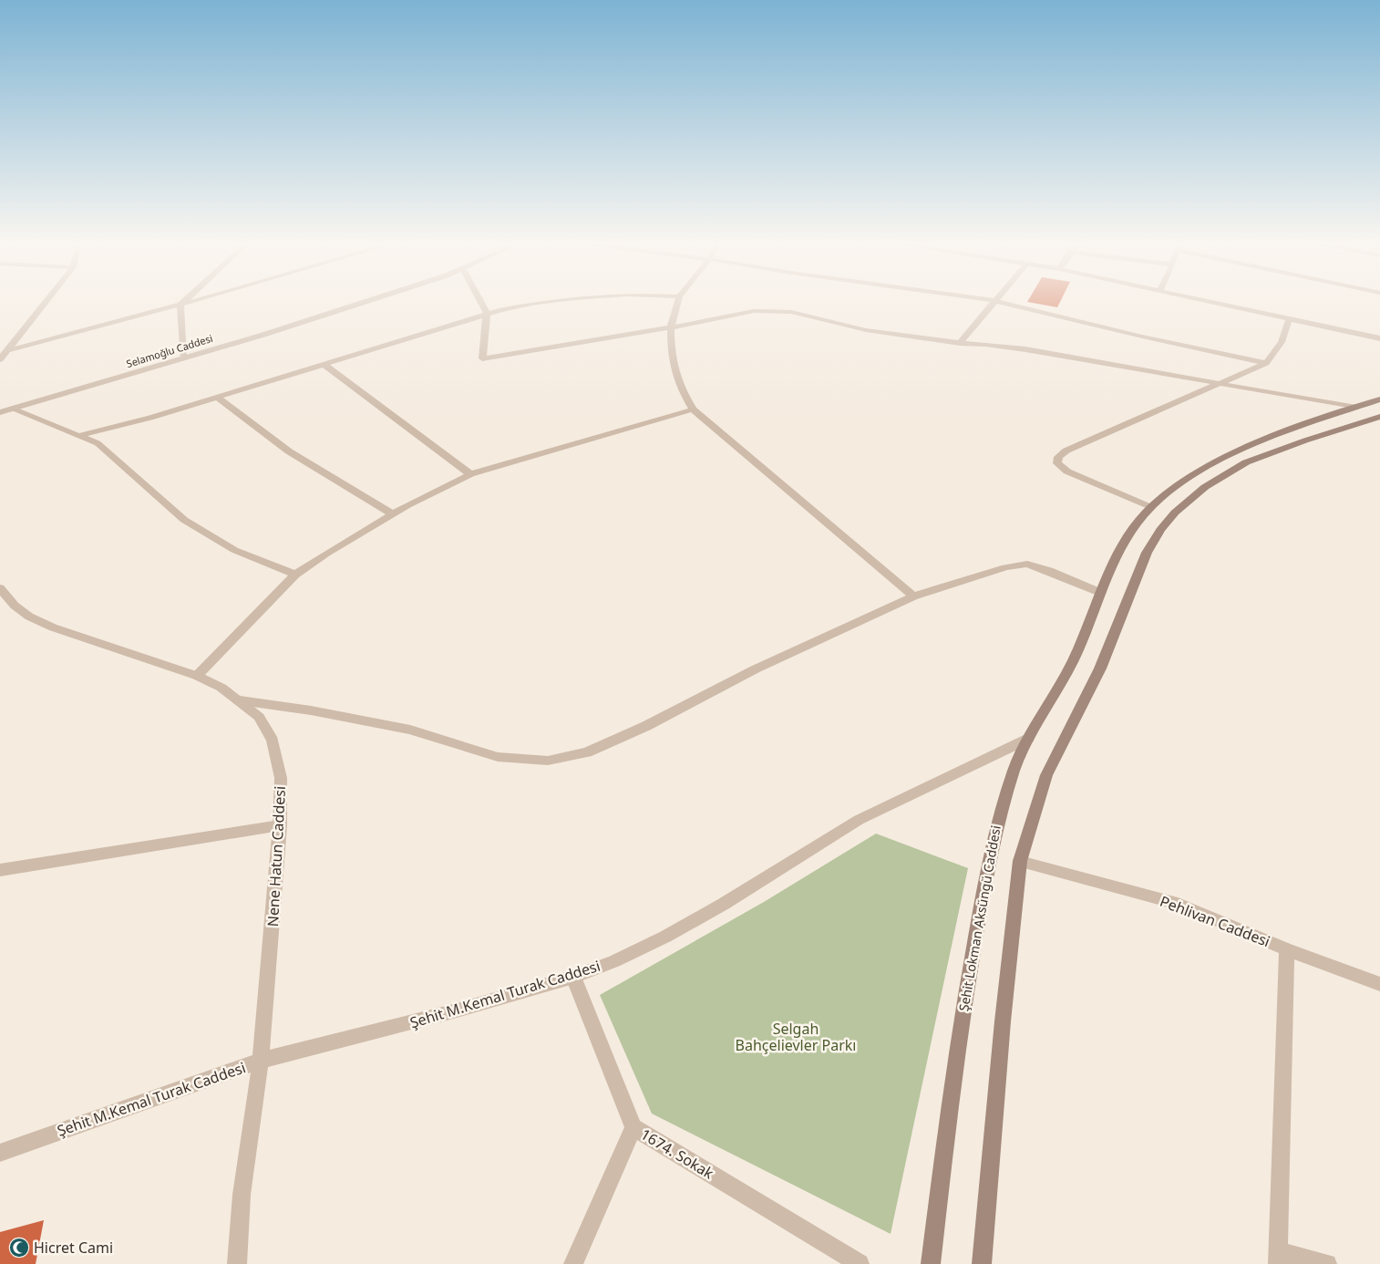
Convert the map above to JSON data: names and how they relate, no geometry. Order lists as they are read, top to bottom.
{
  "streets": {
    "main road": ["Şehit Lokman Aksüngü Caddesi"],
    "street": [
      "Selamoğlu Caddesi",
      "Nene Hatun Caddesi",
      "Pehlivan Caddesi",
      "Şehit M.Kemal Turak Caddesi",
      "1674. Sokak"
    ]
  },
  "crossings": [
    ["Nene Hatun Caddesi", "Şehit M.Kemal Turak Caddesi"],
    ["Şehit Lokman Aksüngü Caddesi", "Şehit M.Kemal Turak Caddesi"],
    ["Şehit M.Kemal Turak Caddesi", "1674. Sokak"]
  ],
  "parks": ["Selgah Bahçelievler Parkı"],
  "places": {
    "mosque": ["Hicret Cami"]
  }
}
